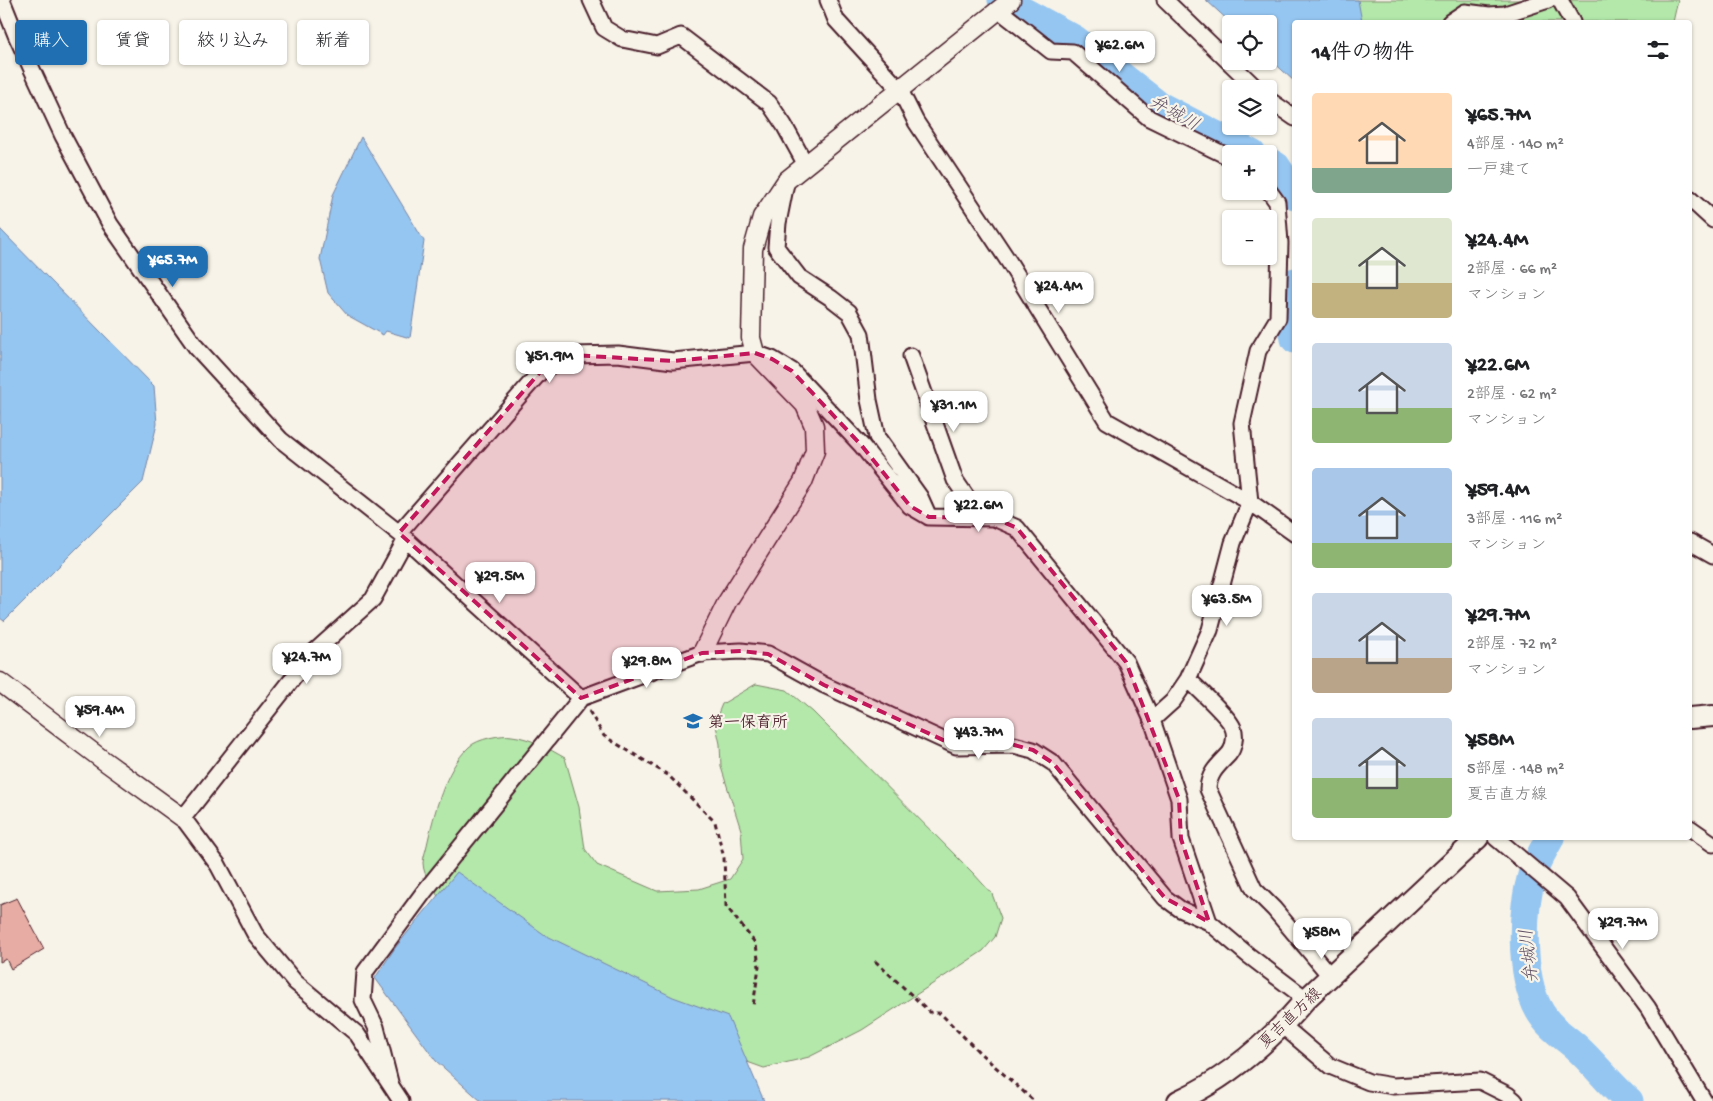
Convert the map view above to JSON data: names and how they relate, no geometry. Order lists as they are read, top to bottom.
{
  "streets": {
    "main road": ["夏吉直方線"]
  },
  "water": ["弁城川"],
  "places": {
    "school or university": ["第一保育所"]
  },
  "page": {
    "map_buttons": ["+", "−"],
    "chip": [
      "購入",
      "賃貸",
      "絞り込み",
      "新着"
    ],
    "heading": "14件の物件",
    "price": [
      "¥62.6M",
      "¥65.7M",
      "¥24.4M",
      "¥51.9M",
      "¥31.1M",
      "¥22.6M",
      "¥29.5M",
      "¥63.5M",
      "¥24.7M",
      "¥29.8M",
      "¥59.4M",
      "¥43.7M",
      "¥29.7M",
      "¥58M"
    ],
    "list": [
      {
        "name": "¥65.7M",
        "note": "4部屋 · 140 m² · 一戸建て"
      },
      {
        "name": "¥24.4M",
        "note": "2部屋 · 66 m² · マンション"
      },
      {
        "name": "¥22.6M",
        "note": "2部屋 · 62 m² · マンション"
      },
      {
        "name": "¥59.4M",
        "note": "3部屋 · 116 m² · マンション"
      },
      {
        "name": "¥29.7M",
        "note": "2部屋 · 72 m² · マンション"
      },
      {
        "name": "¥58M",
        "note": "5部屋 · 148 m² · 夏吉直方線"
      }
    ]
  }
}
